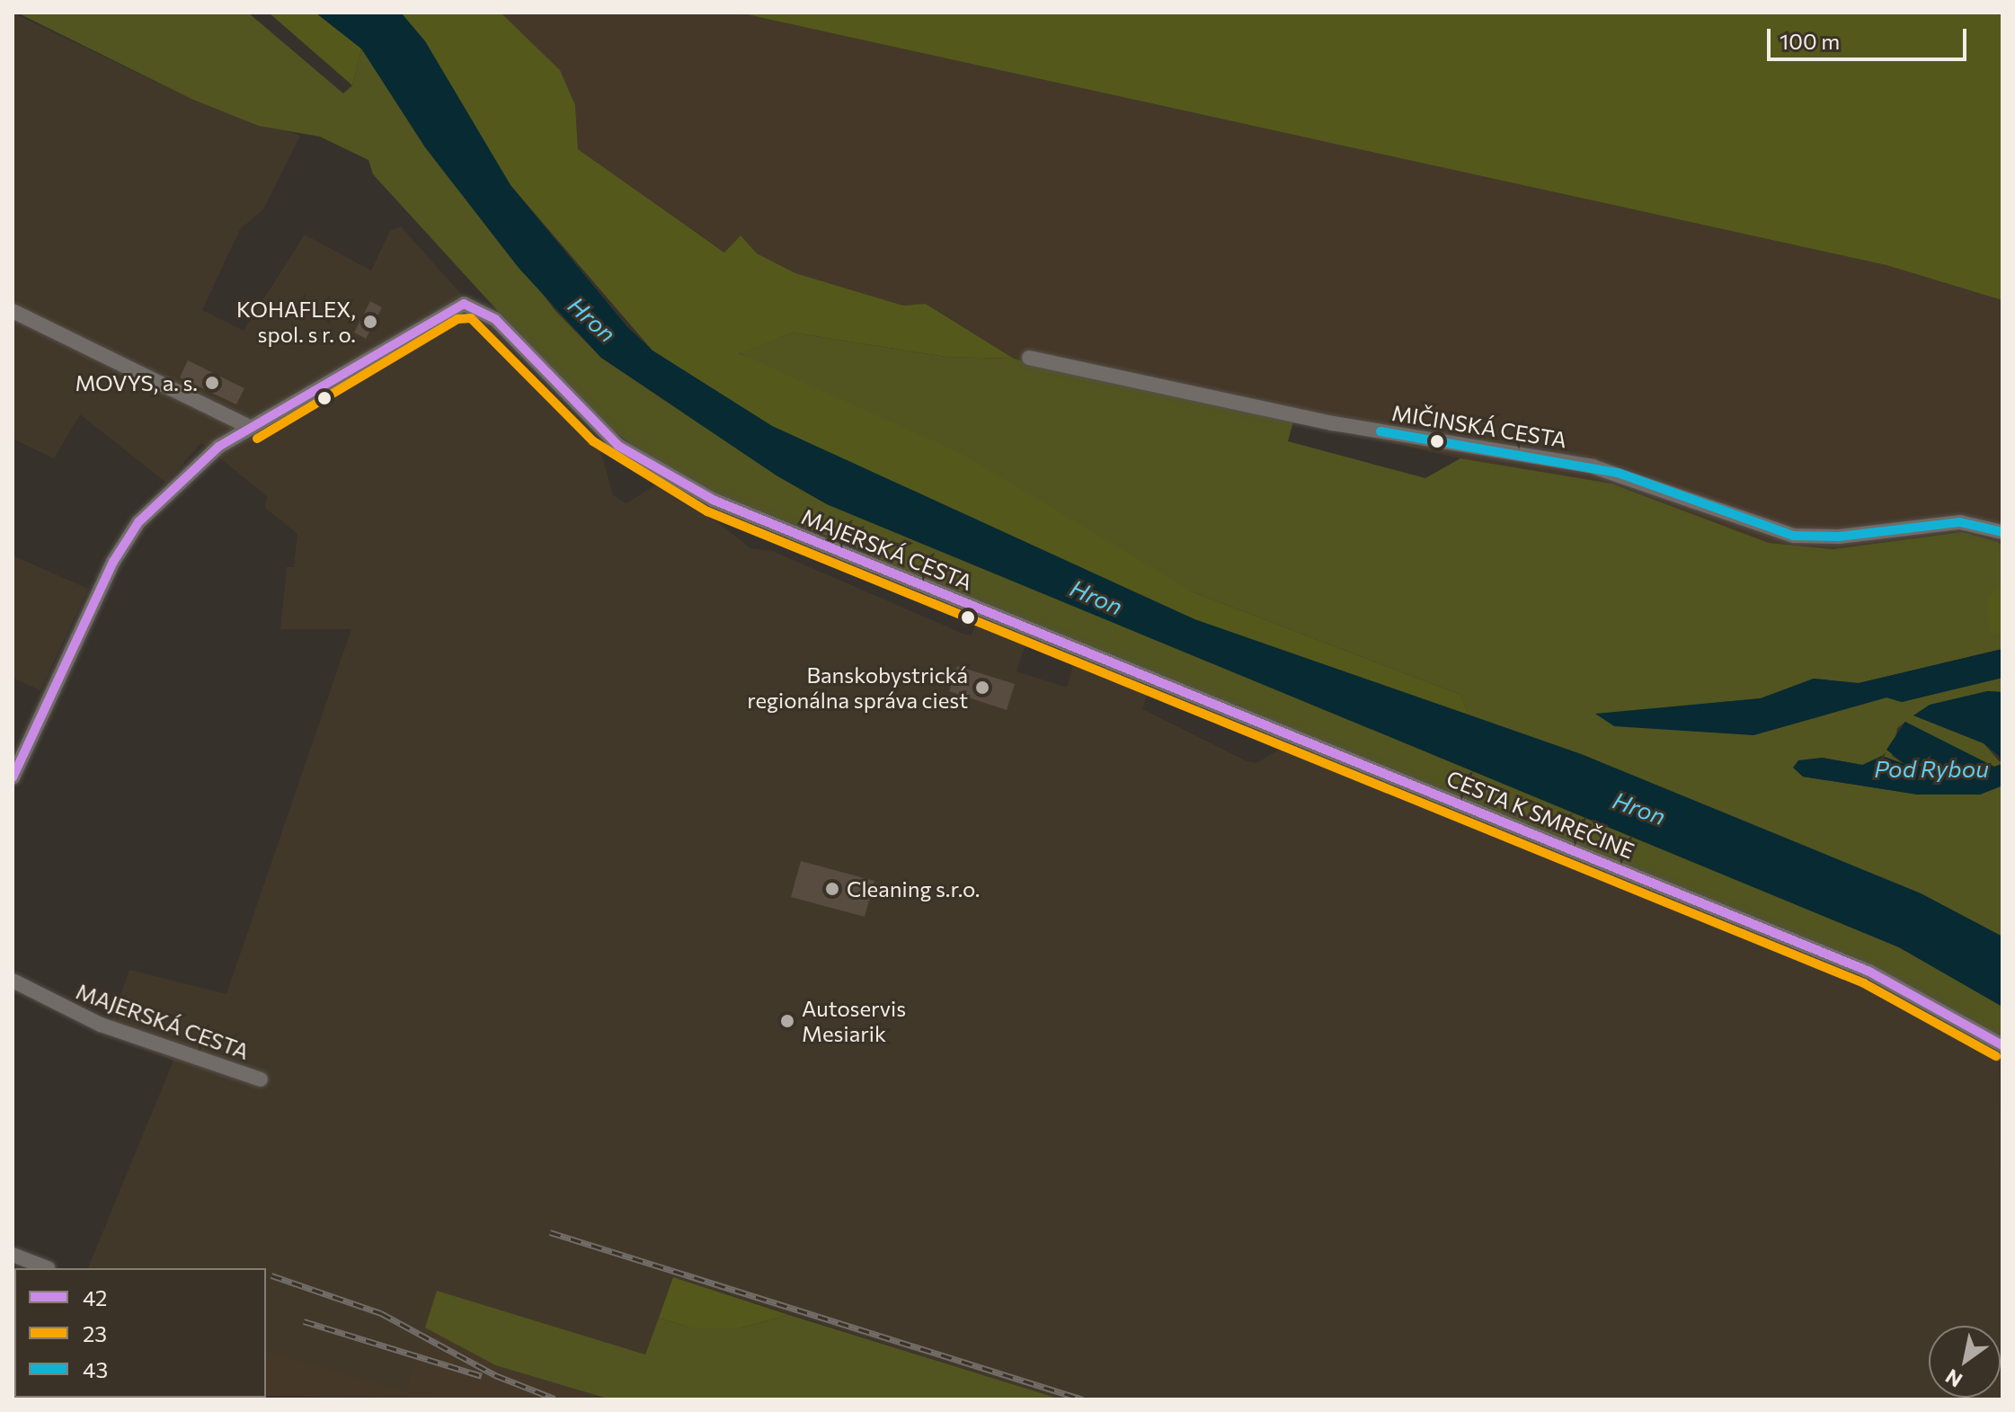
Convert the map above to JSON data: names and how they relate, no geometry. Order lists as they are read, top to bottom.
{
  "streets": {
    "street": ["MIČINSKÁ CESTA", "MAJERSKÁ CESTA", "CESTA K SMREČINE"]
  },
  "crossings": [
    ["MAJERSKÁ CESTA", "CESTA K SMREČINE"]
  ],
  "water": ["Hron", "Pod Rybou"],
  "places": [
    "KOHAFLEX, spol. s r. o.",
    "MOVYS, a. s.",
    "Banskobystrická regionálna správa ciest",
    "Cleaning s.r.o.",
    "Autoservis Mesiarik"
  ],
  "lines": ["transit line 42", "transit line 23", "transit line 43"],
  "legend": ["42", "23", "43"],
  "scale_bar": "100 m",
  "north": "bottom left"
}
